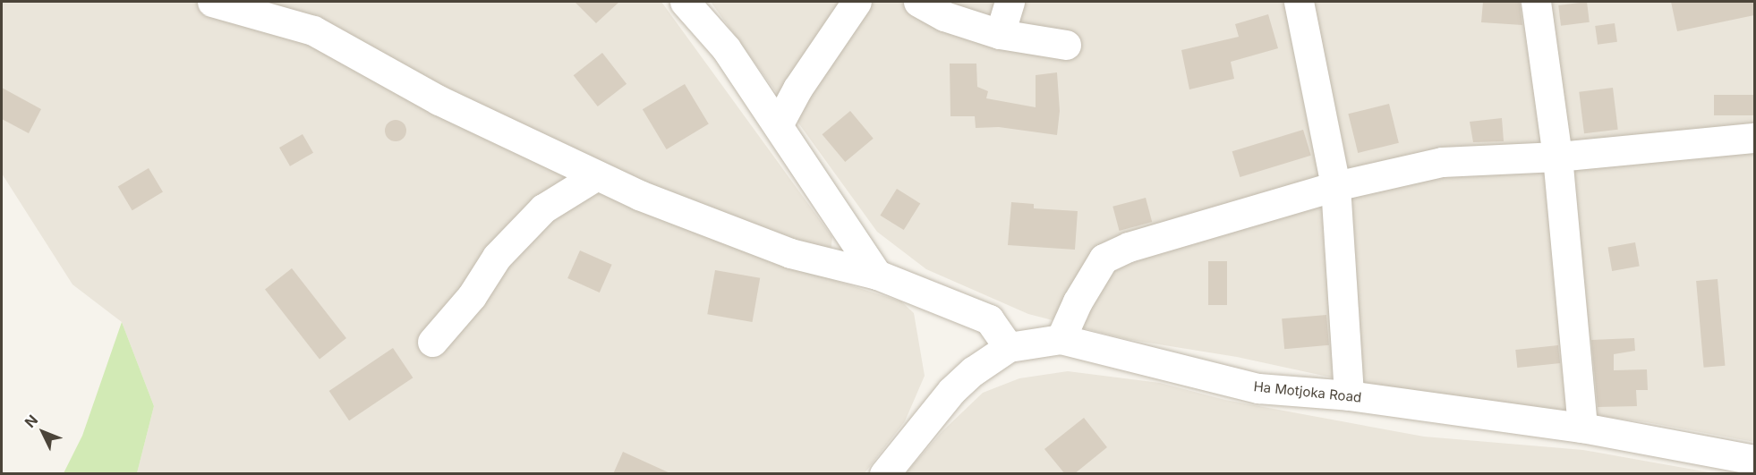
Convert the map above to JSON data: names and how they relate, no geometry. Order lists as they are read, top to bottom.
{
  "streets": {
    "street": ["Ha Motjoka Road"]
  },
  "north": "top left"
}
